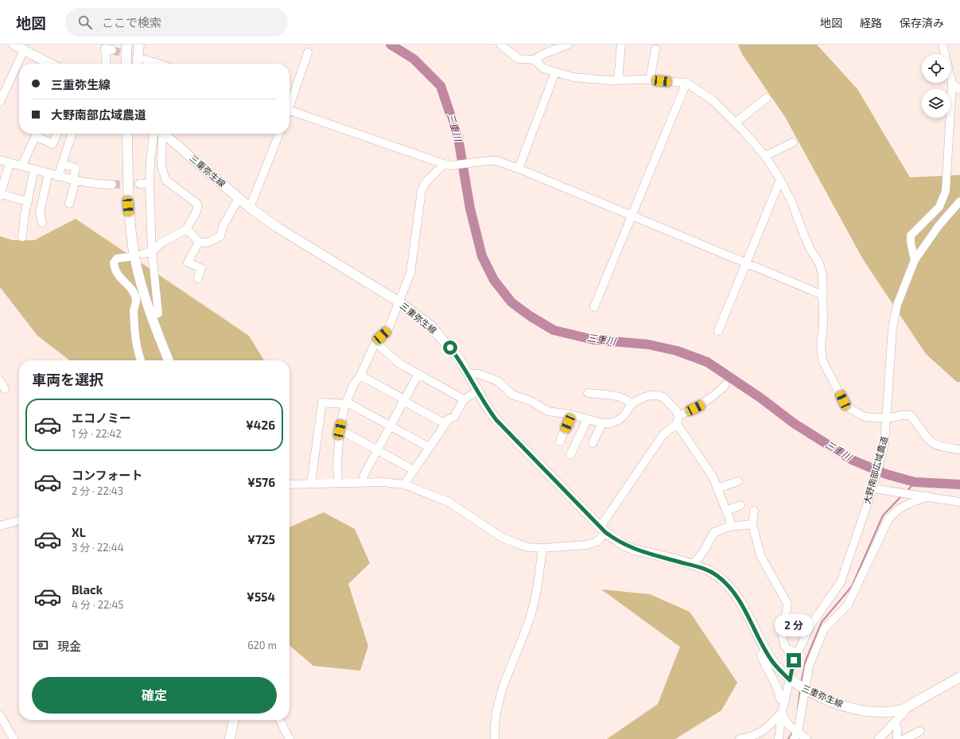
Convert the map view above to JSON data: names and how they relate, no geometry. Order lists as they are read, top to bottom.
{
  "streets": {
    "main road": ["三重弥生線"],
    "street": ["大野南部広域農道"]
  },
  "crossings": [
    ["三重弥生線", "大野南部広域農道"]
  ],
  "water": ["三重川"],
  "page": {
    "header": "地図",
    "search": "ここで検索",
    "nav": ["地図", "経路", "保存済み"],
    "banner": ["三重弥生線", "大野南部広域農道"],
    "heading": "車両を選択",
    "list": [
      {
        "name": "エコノミー",
        "note": "1 分 · 22:42",
        "value": "¥426"
      },
      {
        "name": "コンフォート",
        "note": "2 分 · 22:43",
        "value": "¥576"
      },
      {
        "name": "XL",
        "note": "3 分 · 22:44",
        "value": "¥725"
      },
      {
        "name": "Black",
        "note": "4 分 · 22:45",
        "value": "¥554"
      }
    ],
    "bubble": "2 分",
    "pay": ["現金", "620 m"],
    "buttons": "確定"
  }
}
